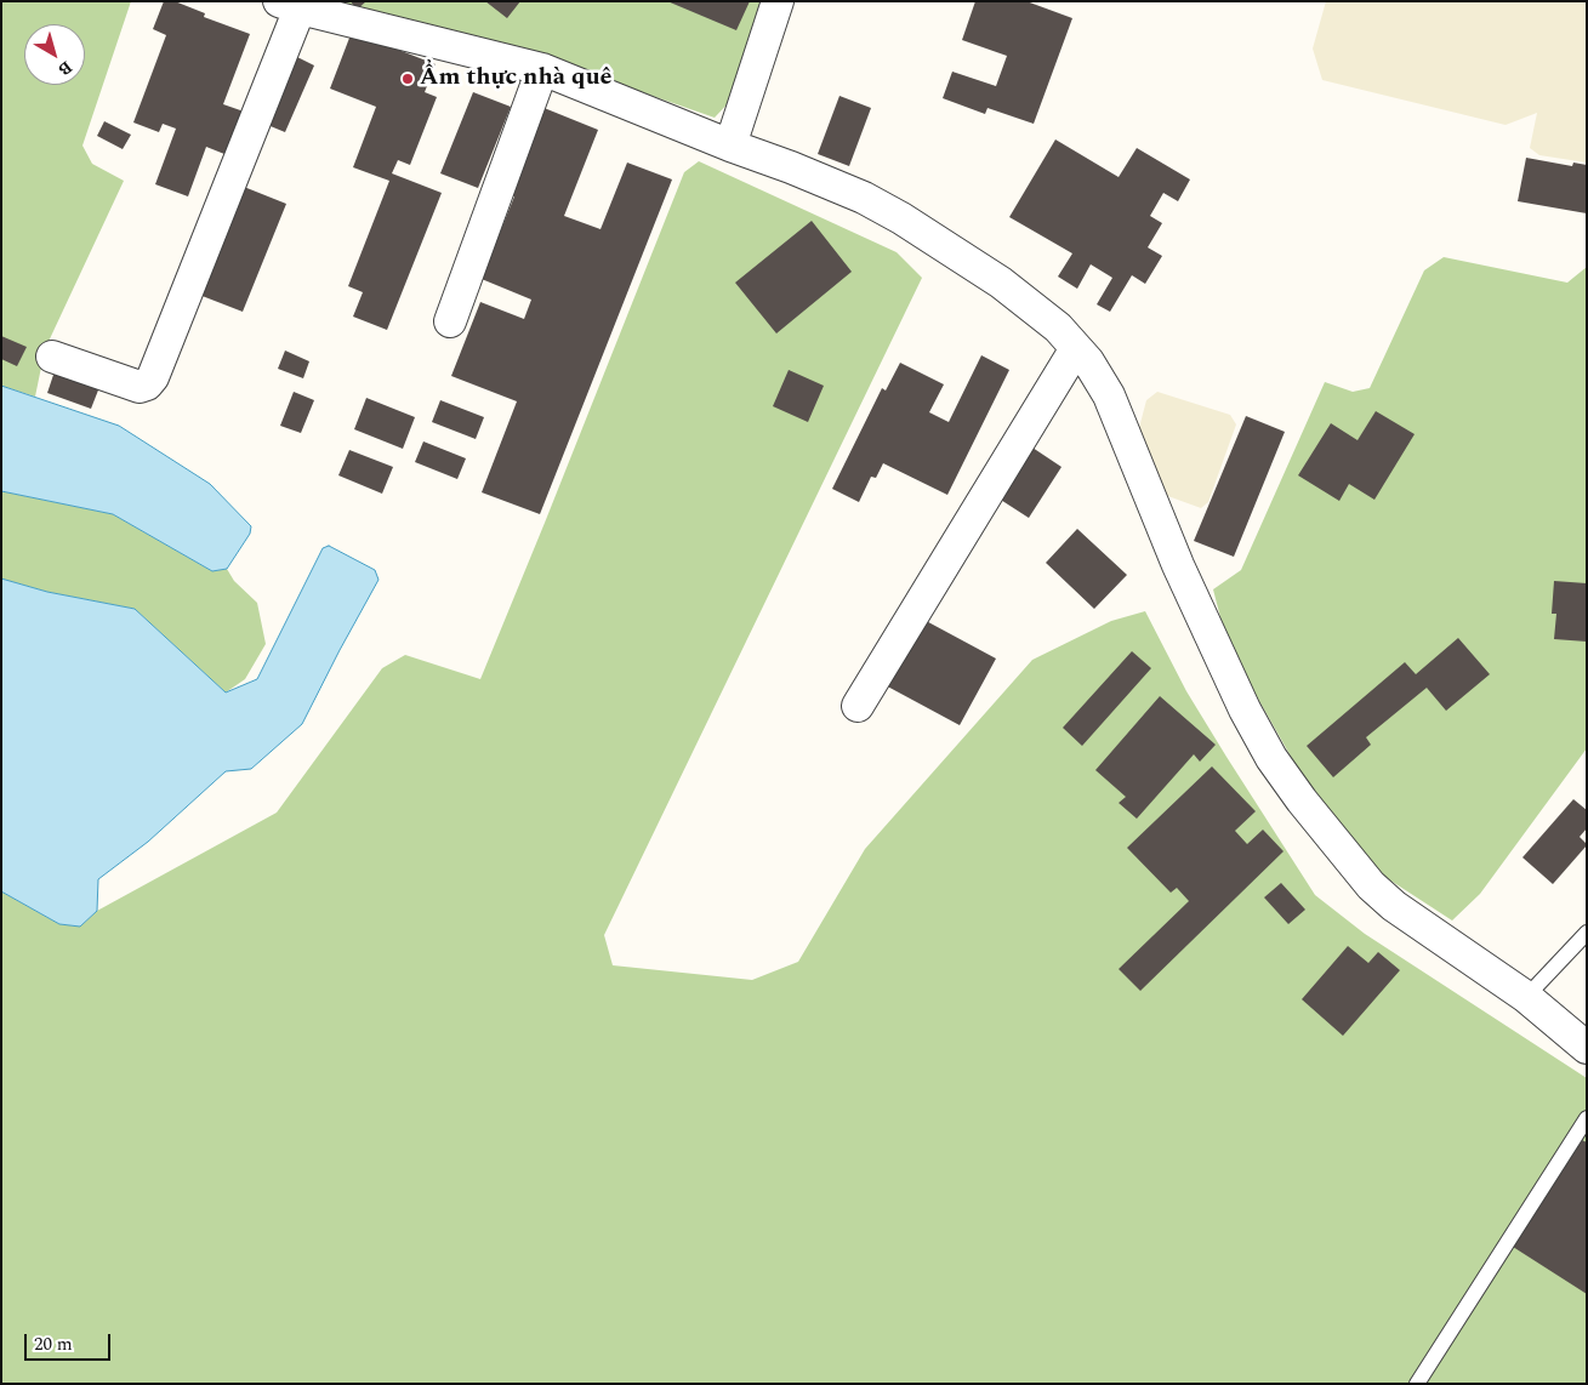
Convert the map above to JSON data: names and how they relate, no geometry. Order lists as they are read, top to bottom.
{
  "places": ["Ẩm thực nhà quê"],
  "scale_bar": "20 m",
  "north": "bottom right"
}
